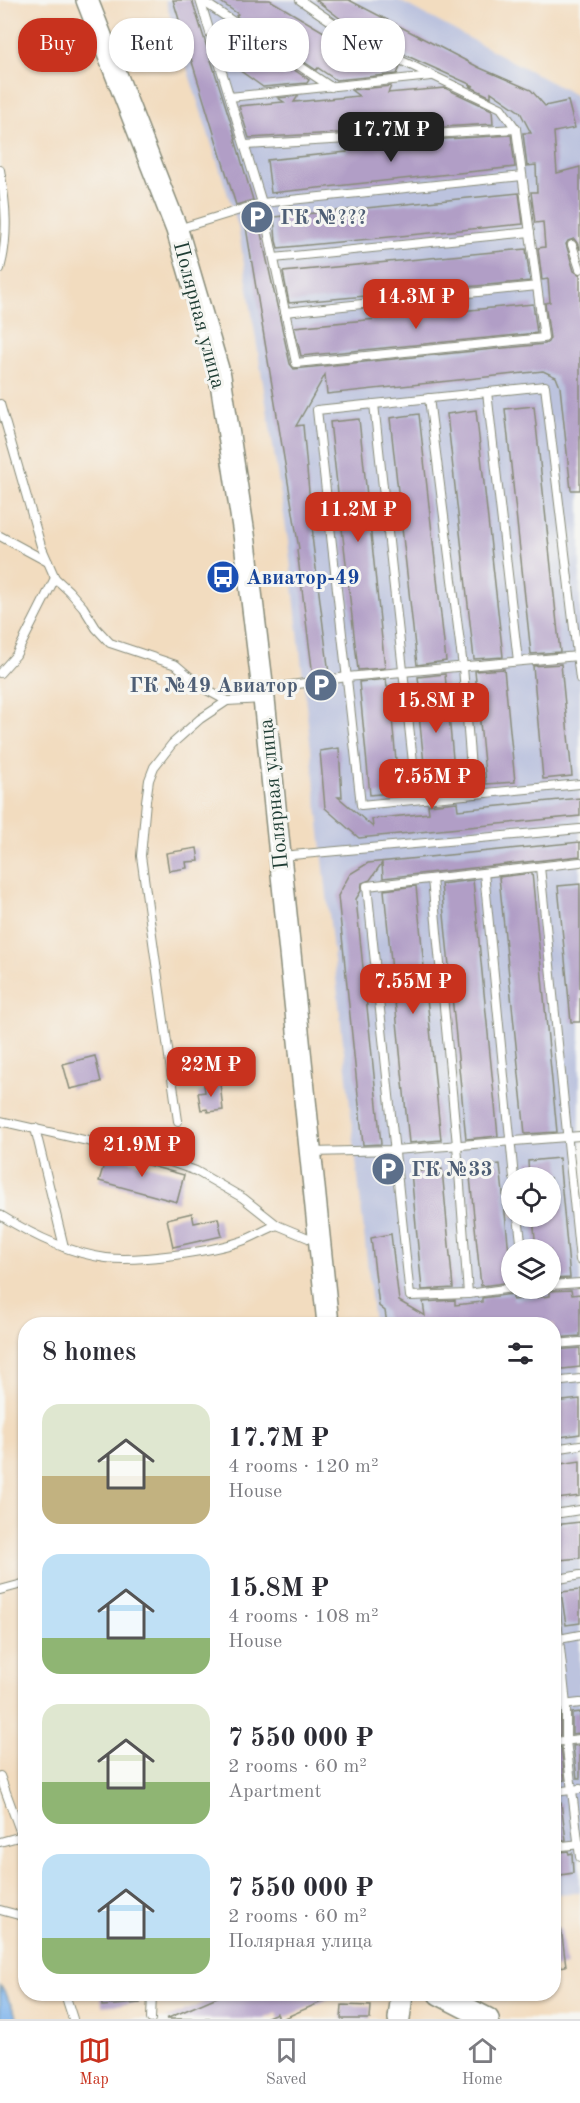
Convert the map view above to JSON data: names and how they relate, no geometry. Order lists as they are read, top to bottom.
{
  "streets": {
    "main road": ["Полярная улица"]
  },
  "places": {
    "parking": ["ГК №???", "ГК №49 Авиатор", "ГК №33"],
    "bus stop": ["Авиатор-49"]
  },
  "page": {
    "chip": [
      "Buy",
      "Rent",
      "Filters",
      "New"
    ],
    "price": [
      "17.7M ₽",
      "14.3M ₽",
      "11.2M ₽",
      "15.8M ₽",
      "7.55M ₽",
      "7.55M ₽",
      "22M ₽",
      "21.9M ₽"
    ],
    "heading": "8 homes",
    "list": [
      {
        "name": "17.7M ₽",
        "note": "4 rooms · 120 m² · House"
      },
      {
        "name": "15.8M ₽",
        "note": "4 rooms · 108 m² · House"
      },
      {
        "name": "7 550 000 ₽",
        "note": "2 rooms · 60 m² · Apartment"
      },
      {
        "name": "7 550 000 ₽",
        "note": "2 rooms · 60 m² · Полярная улица"
      }
    ],
    "tabs": ["Map", "Saved", "Home"]
  }
}
